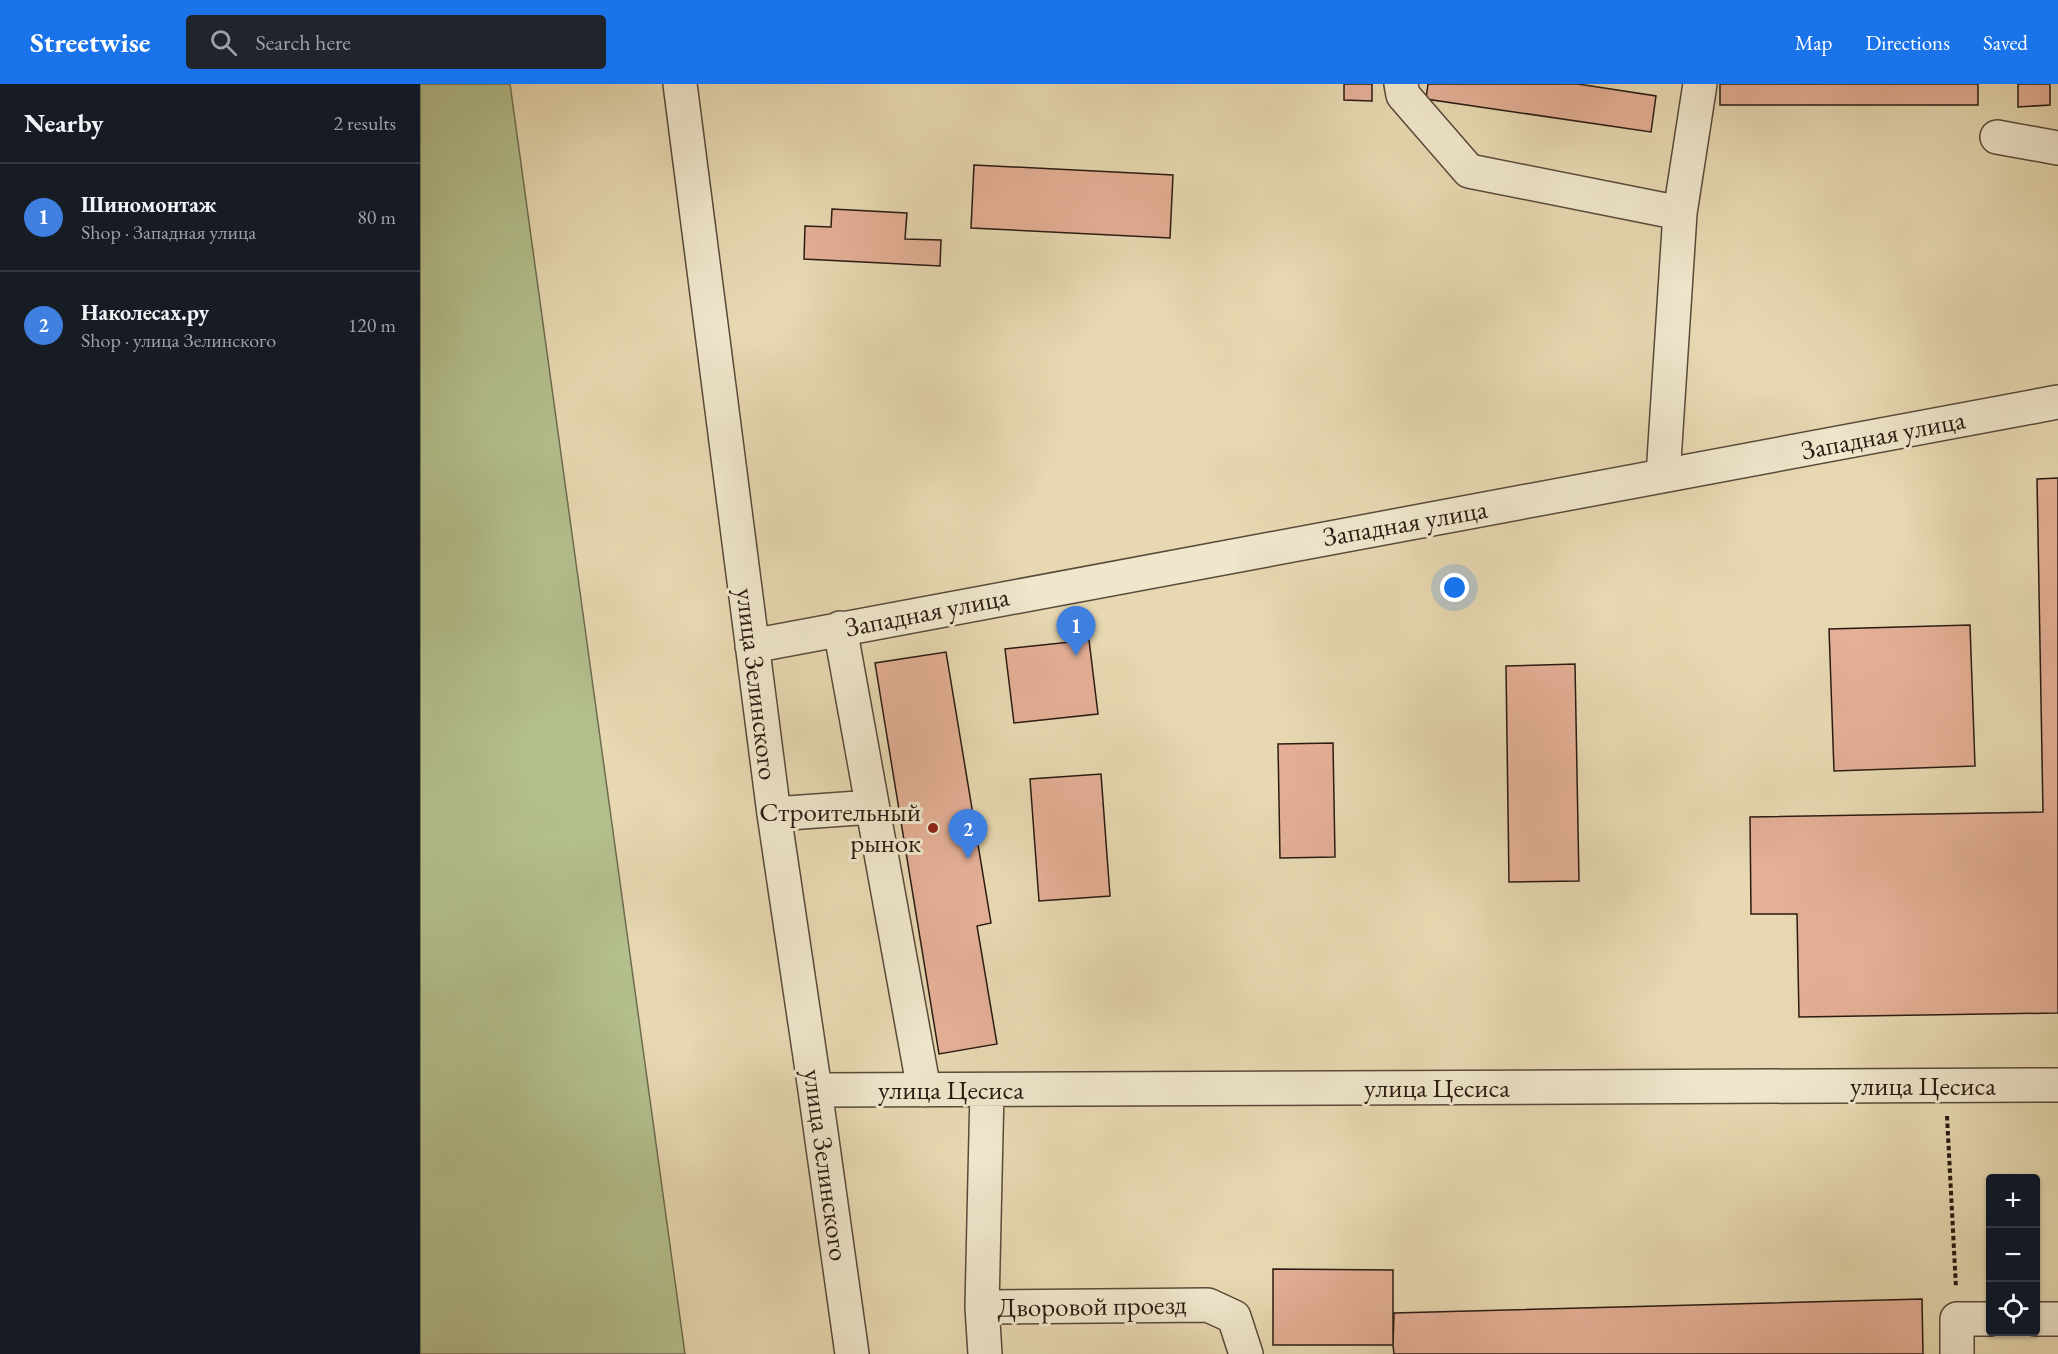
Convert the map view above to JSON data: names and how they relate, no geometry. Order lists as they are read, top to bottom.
{
  "streets": {
    "street": [
      "Западная улица",
      "улица Зелинского",
      "улица Цесиса",
      "Дворовой проезд"
    ]
  },
  "crossings": [
    ["Западная улица", "улица Зелинского"],
    ["улица Зелинского", "улица Цесиса"],
    ["улица Цесиса", "Дворовой проезд"]
  ],
  "places": ["Строительный рынок"],
  "page": {
    "header": "Streetwise",
    "search": "Search here",
    "nav": ["Map", "Directions", "Saved"],
    "heading": ["Nearby", "2 results"],
    "list": [
      {
        "mark": "1",
        "name": "Шиномонтаж",
        "note": "Shop · Западная улица",
        "value": "80 m"
      },
      {
        "mark": "2",
        "name": "Наколесах.ру",
        "note": "Shop · улица Зелинского",
        "value": "120 m"
      }
    ],
    "pins": ["1", "2"],
    "map_buttons": ["+", "−"]
  }
}
